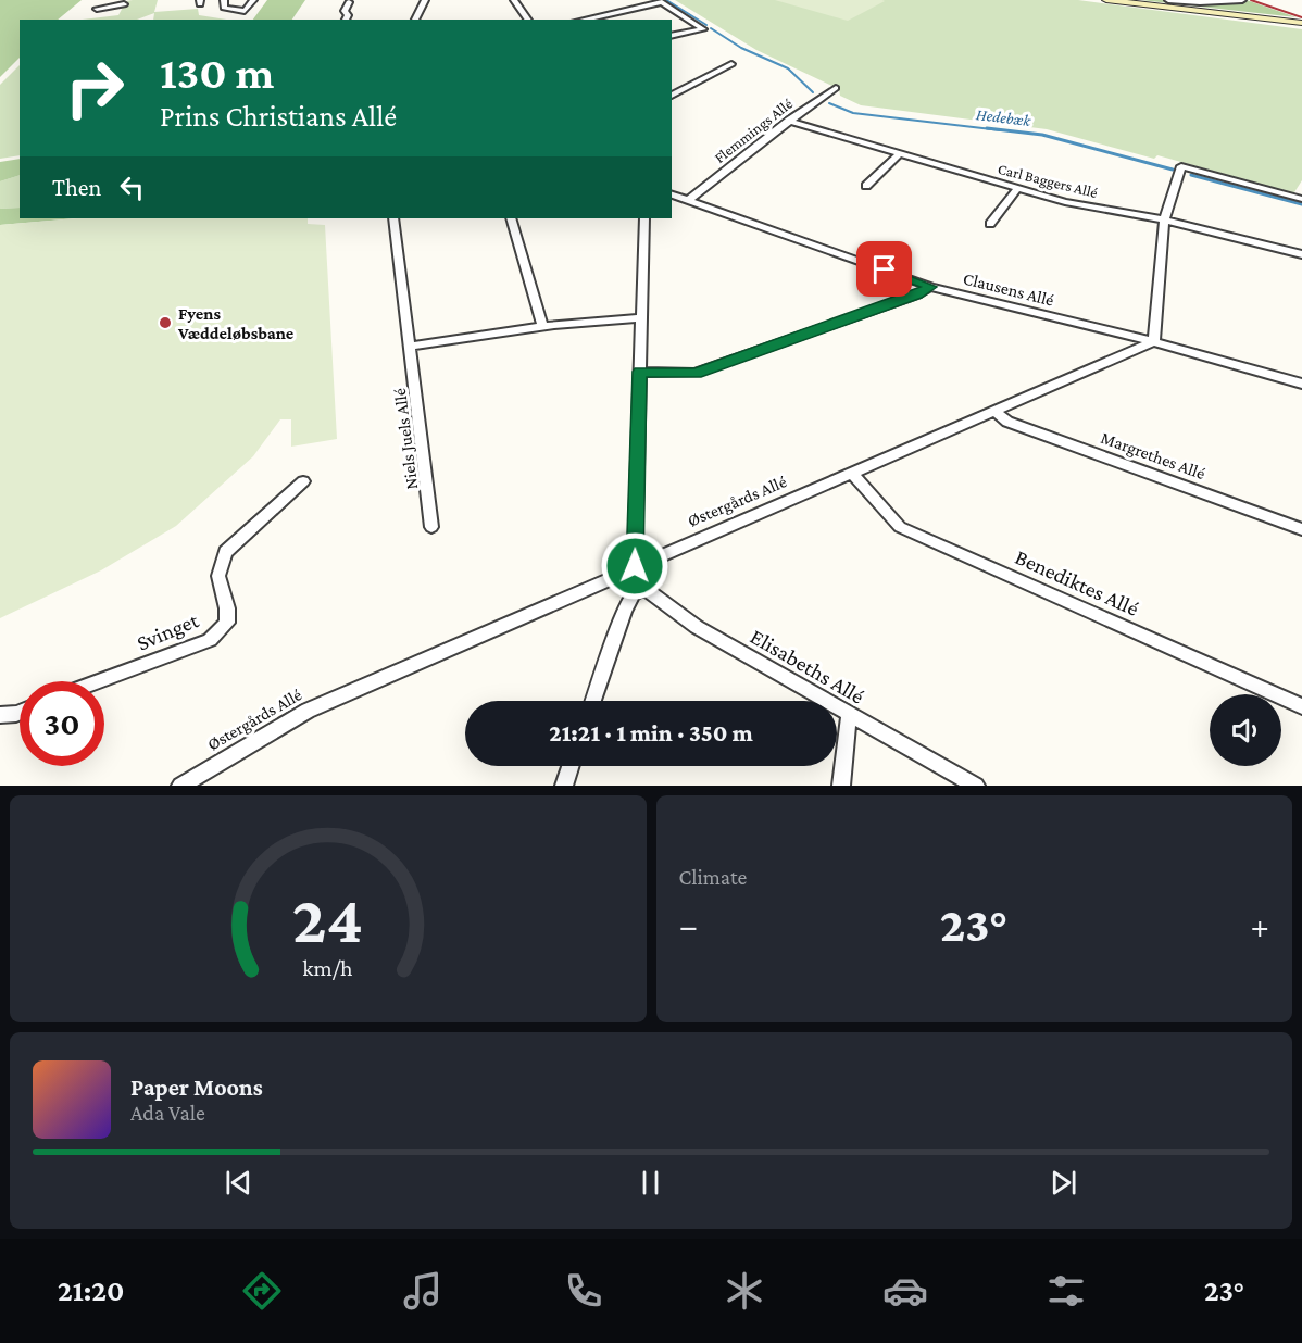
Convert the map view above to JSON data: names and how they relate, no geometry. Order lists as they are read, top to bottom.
{
  "streets": {
    "street": [
      "Flemmings Allé",
      "Carl Baggers Allé",
      "Clausens Allé",
      "Niels Juels Allé",
      "Margrethes Allé",
      "Østergårds Allé",
      "Benediktes Allé",
      "Svinget",
      "Elisabeths Allé"
    ]
  },
  "crossings": [
    ["Flemmings Allé", "Carl Baggers Allé"],
    ["Flemmings Allé", "Clausens Allé"],
    ["Clausens Allé", "Østergårds Allé"],
    ["Margrethes Allé", "Østergårds Allé"],
    ["Østergårds Allé", "Benediktes Allé"],
    ["Østergårds Allé", "Elisabeths Allé"]
  ],
  "water": ["Hedebæk"],
  "places": ["Fyens Væddeløbsbane"],
  "page": {
    "turn": ["130 m", "Prins Christians Allé"],
    "then": "Then",
    "limit": "30",
    "trip": "21:21 · 1 min · 350 m",
    "tile": "Climate",
    "heat": ["−", "23°", "+"],
    "song": ["Paper Moons", "Ada Vale"],
    "tabs": ["21:20", "23°"],
    "gauge": ["24", "km/h"]
  }
}
